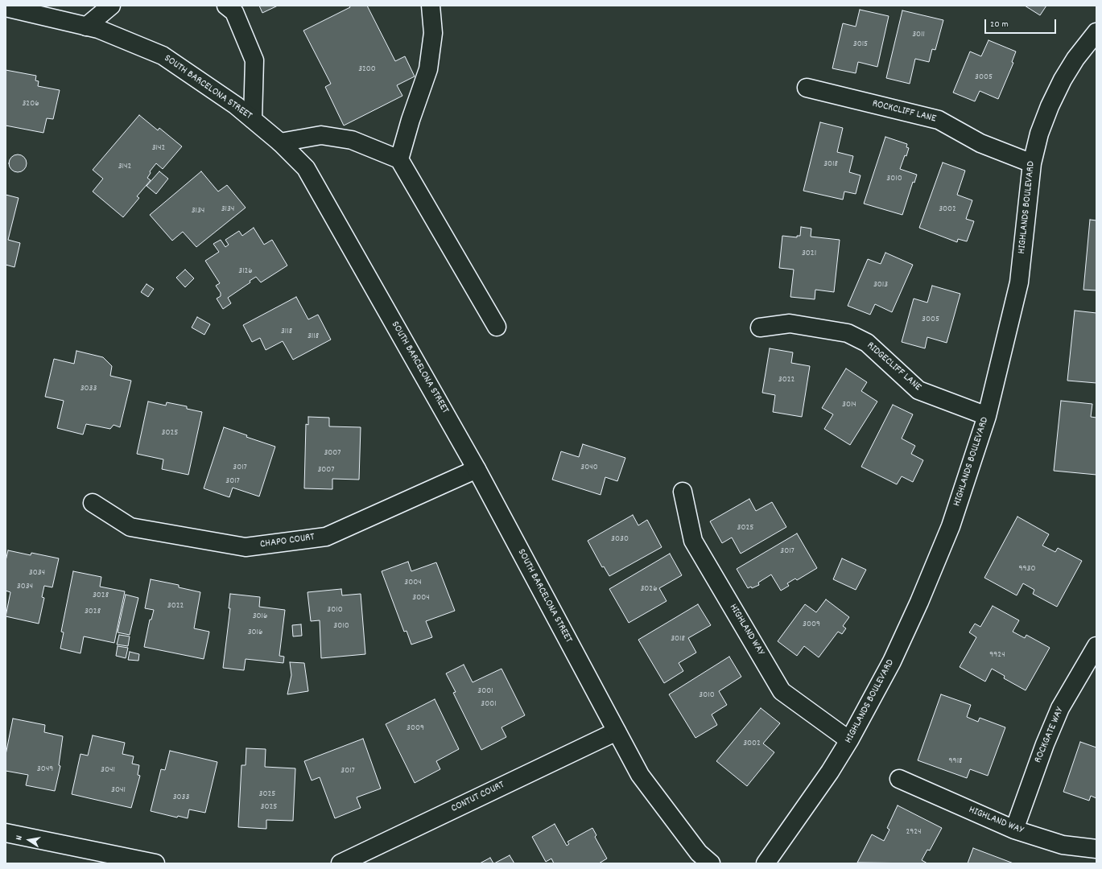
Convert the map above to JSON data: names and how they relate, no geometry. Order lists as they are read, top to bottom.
{
  "streets": {
    "street": [
      "SOUTH BARCELONA STREET",
      "ROCKCLIFF LANE",
      "HIGHLANDS BOULEVARD",
      "RIDGECLIFF LANE",
      "CHAPO COURT",
      "HIGHLAND WAY",
      "ROCKGATE WAY",
      "CONTUT COURT"
    ]
  },
  "crossings": [
    ["SOUTH BARCELONA STREET", "CHAPO COURT"],
    ["SOUTH BARCELONA STREET", "CONTUT COURT"],
    ["ROCKCLIFF LANE", "HIGHLANDS BOULEVARD"],
    ["HIGHLANDS BOULEVARD", "RIDGECLIFF LANE"],
    ["HIGHLANDS BOULEVARD", "HIGHLAND WAY"],
    ["HIGHLAND WAY", "ROCKGATE WAY"]
  ],
  "house_numbers": [
    "3011",
    "3015",
    "3200",
    "3005",
    "3206",
    "3142",
    "3018",
    "3142",
    "3010",
    "3134",
    "3002",
    "3134",
    "3021",
    "3126",
    "3013",
    "3005",
    "3118",
    "3118",
    "3022",
    "3033",
    "3014",
    "3025",
    "3007",
    "3017",
    "3040",
    "3007",
    "3017",
    "3025",
    "3030",
    "3017",
    "9930",
    "3034",
    "3004",
    "3034",
    "3026",
    "3028",
    "3004",
    "3022",
    "3010",
    "3028",
    "3016",
    "3009",
    "3010",
    "3016",
    "3018",
    "9924",
    "3001",
    "3010",
    "3001",
    "3009",
    "3002",
    "9918",
    "3049",
    "3041",
    "3017",
    "3041",
    "3025",
    "3033",
    "3025",
    "2924"
  ],
  "scale_bar": "20 m",
  "north": "left"
}
